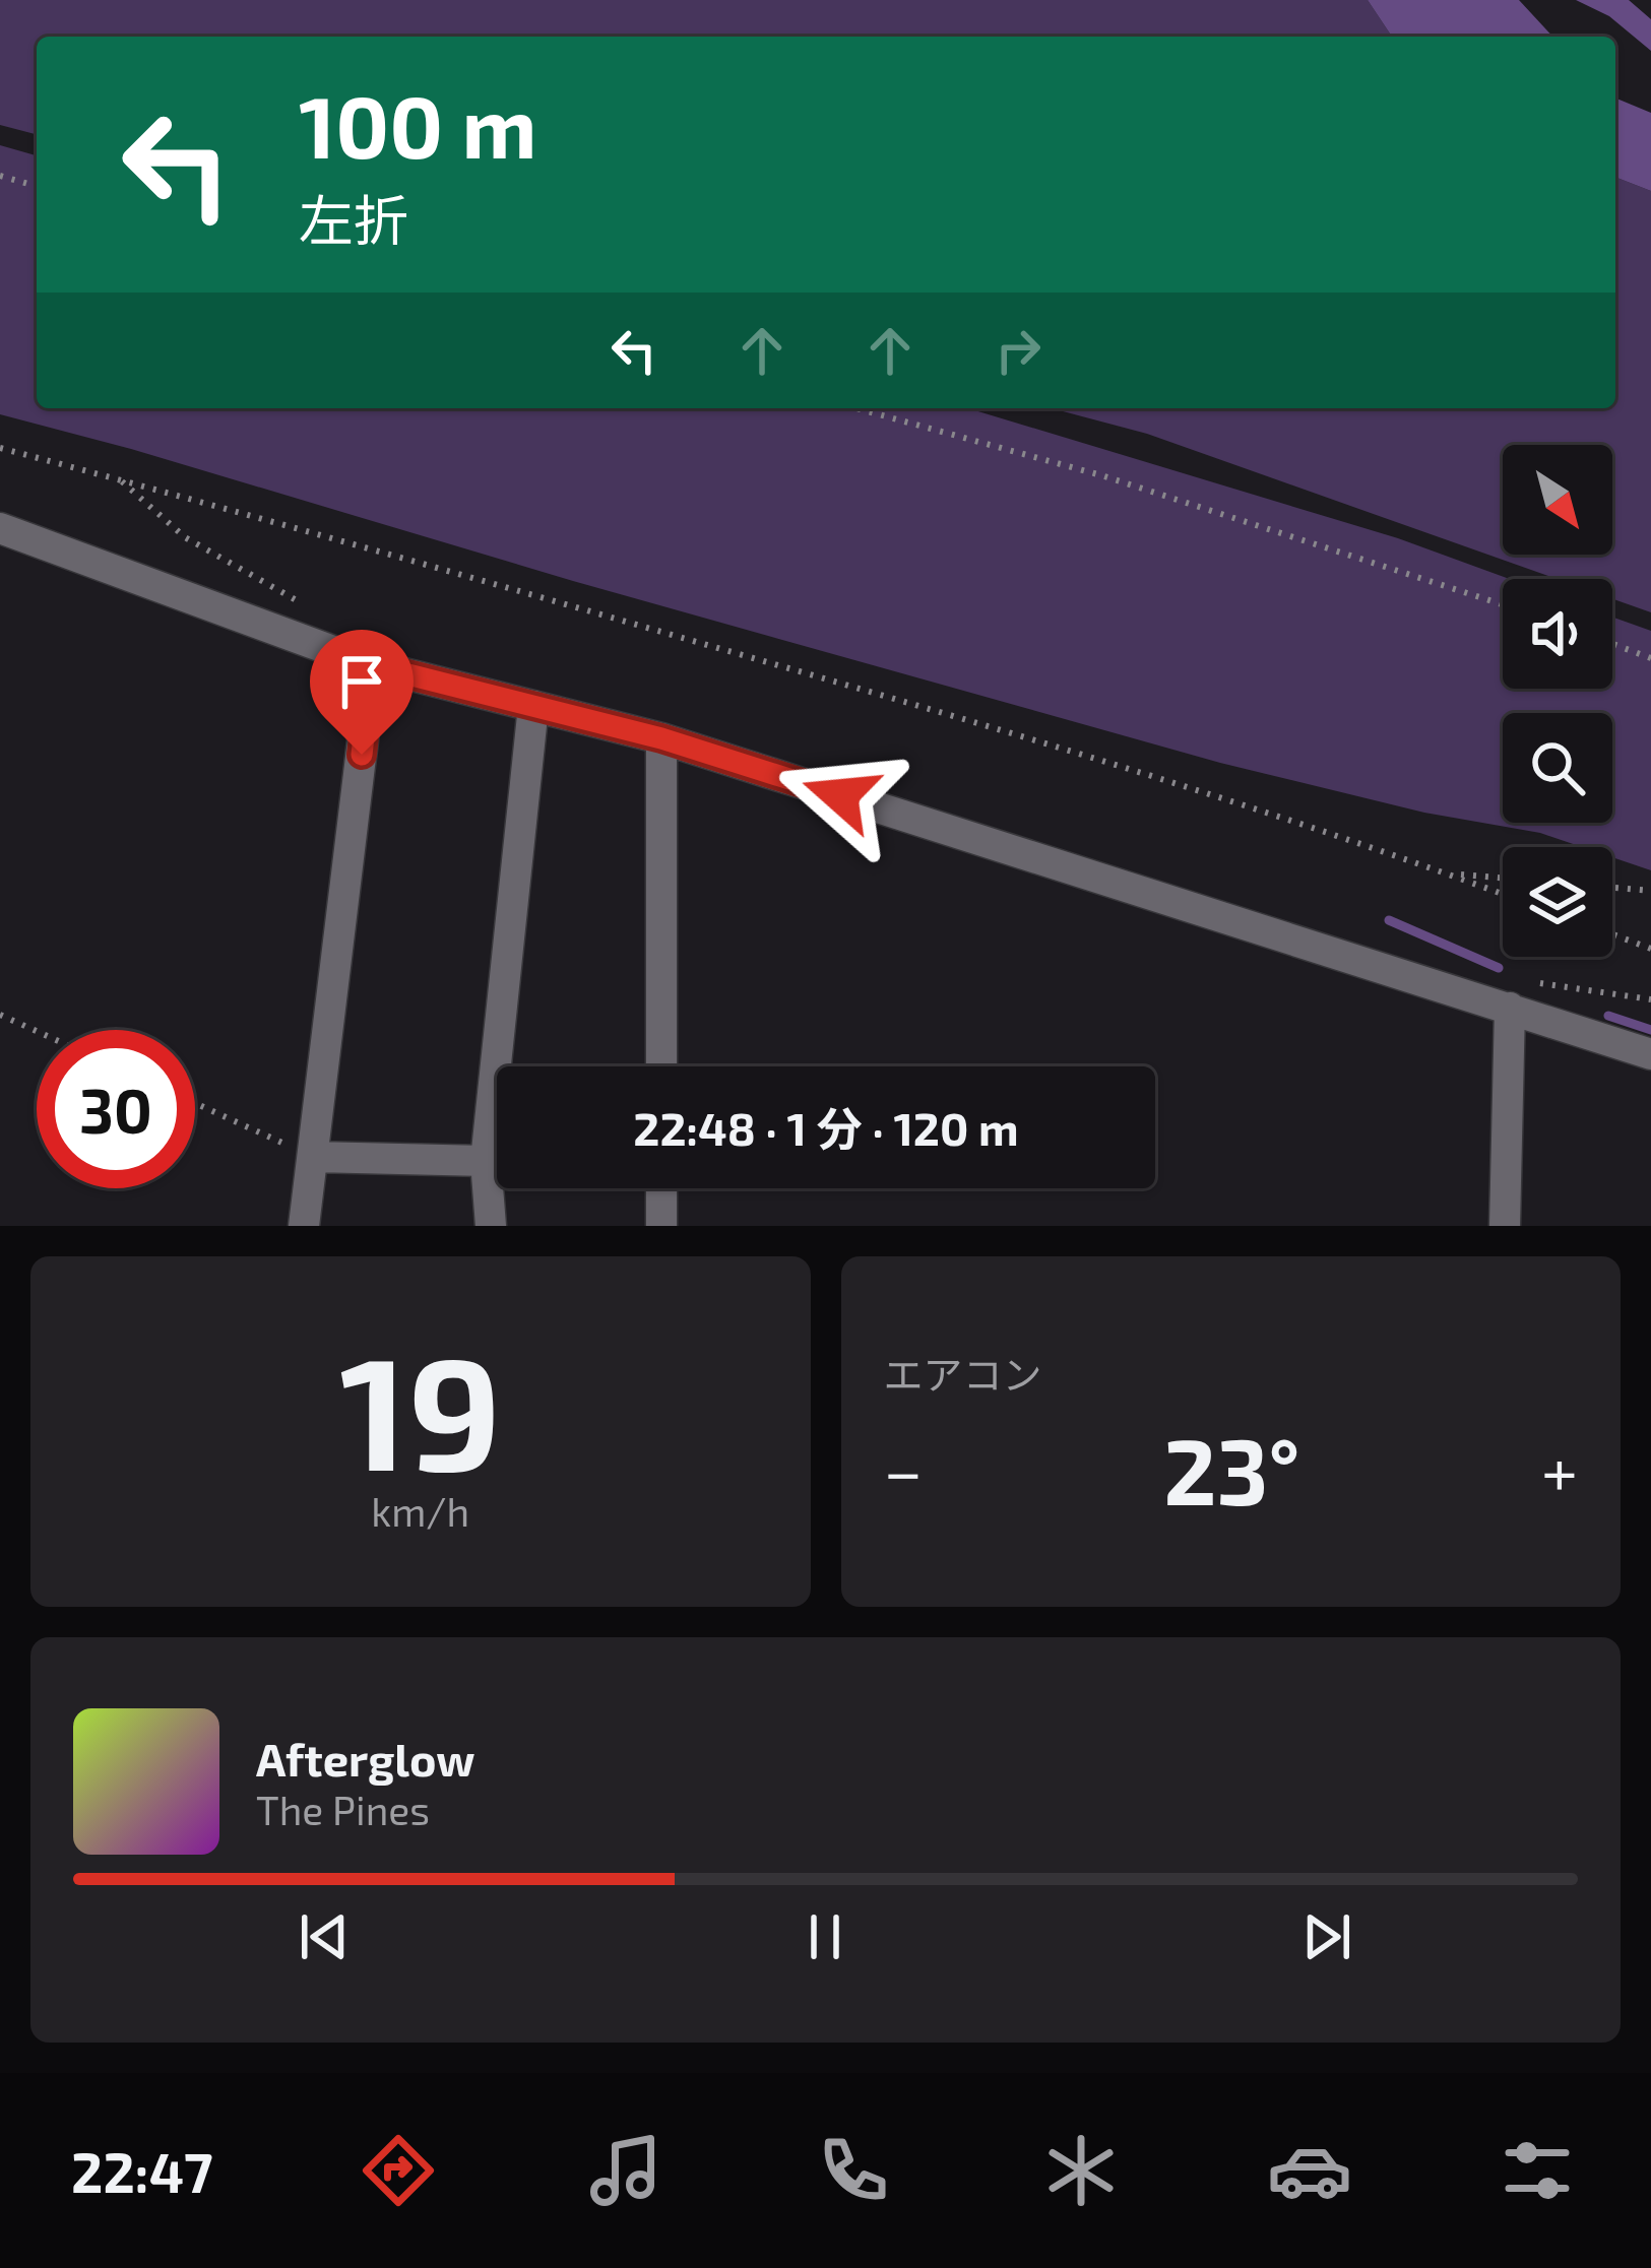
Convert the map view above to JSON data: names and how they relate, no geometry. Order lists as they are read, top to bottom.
{
  "north": "bottom right",
  "page": {
    "turn": ["100 m", "左折"],
    "limit": "30",
    "trip": "22:48 · 1 分 · 120 m",
    "tile": [
      ["19", "km/h"],
      "エアコン"
    ],
    "heat": ["−", "23°", "+"],
    "song": ["Afterglow", "The Pines"],
    "tabs": "22:47"
  }
}
